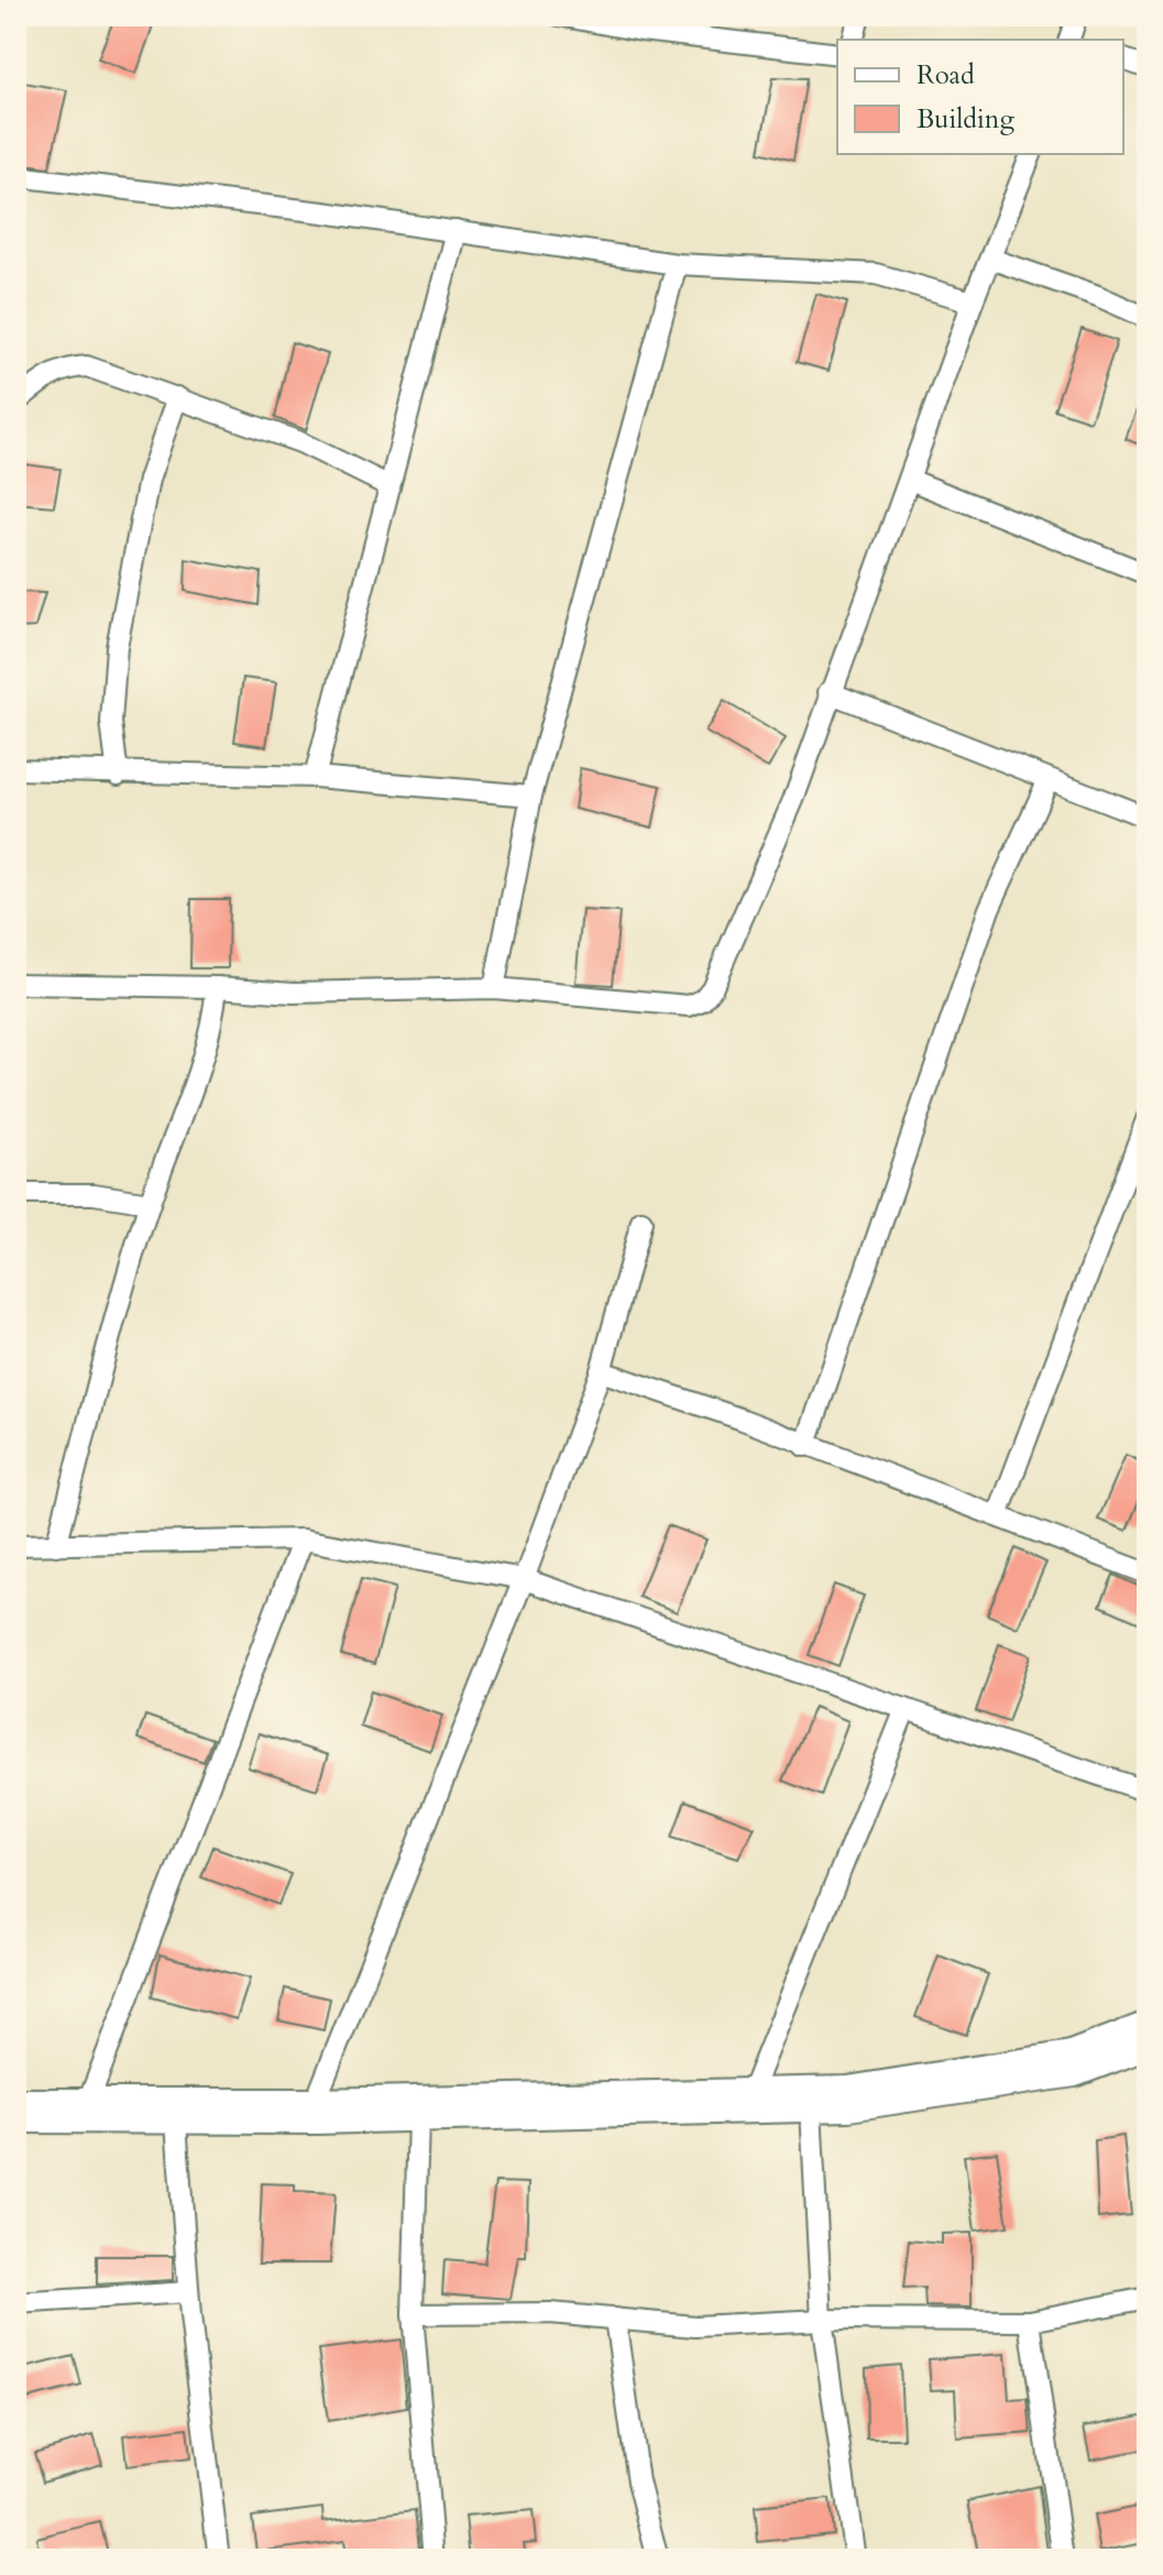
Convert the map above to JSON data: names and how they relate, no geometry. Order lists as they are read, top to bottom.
{
  "legend": ["Road", "Building"]
}
